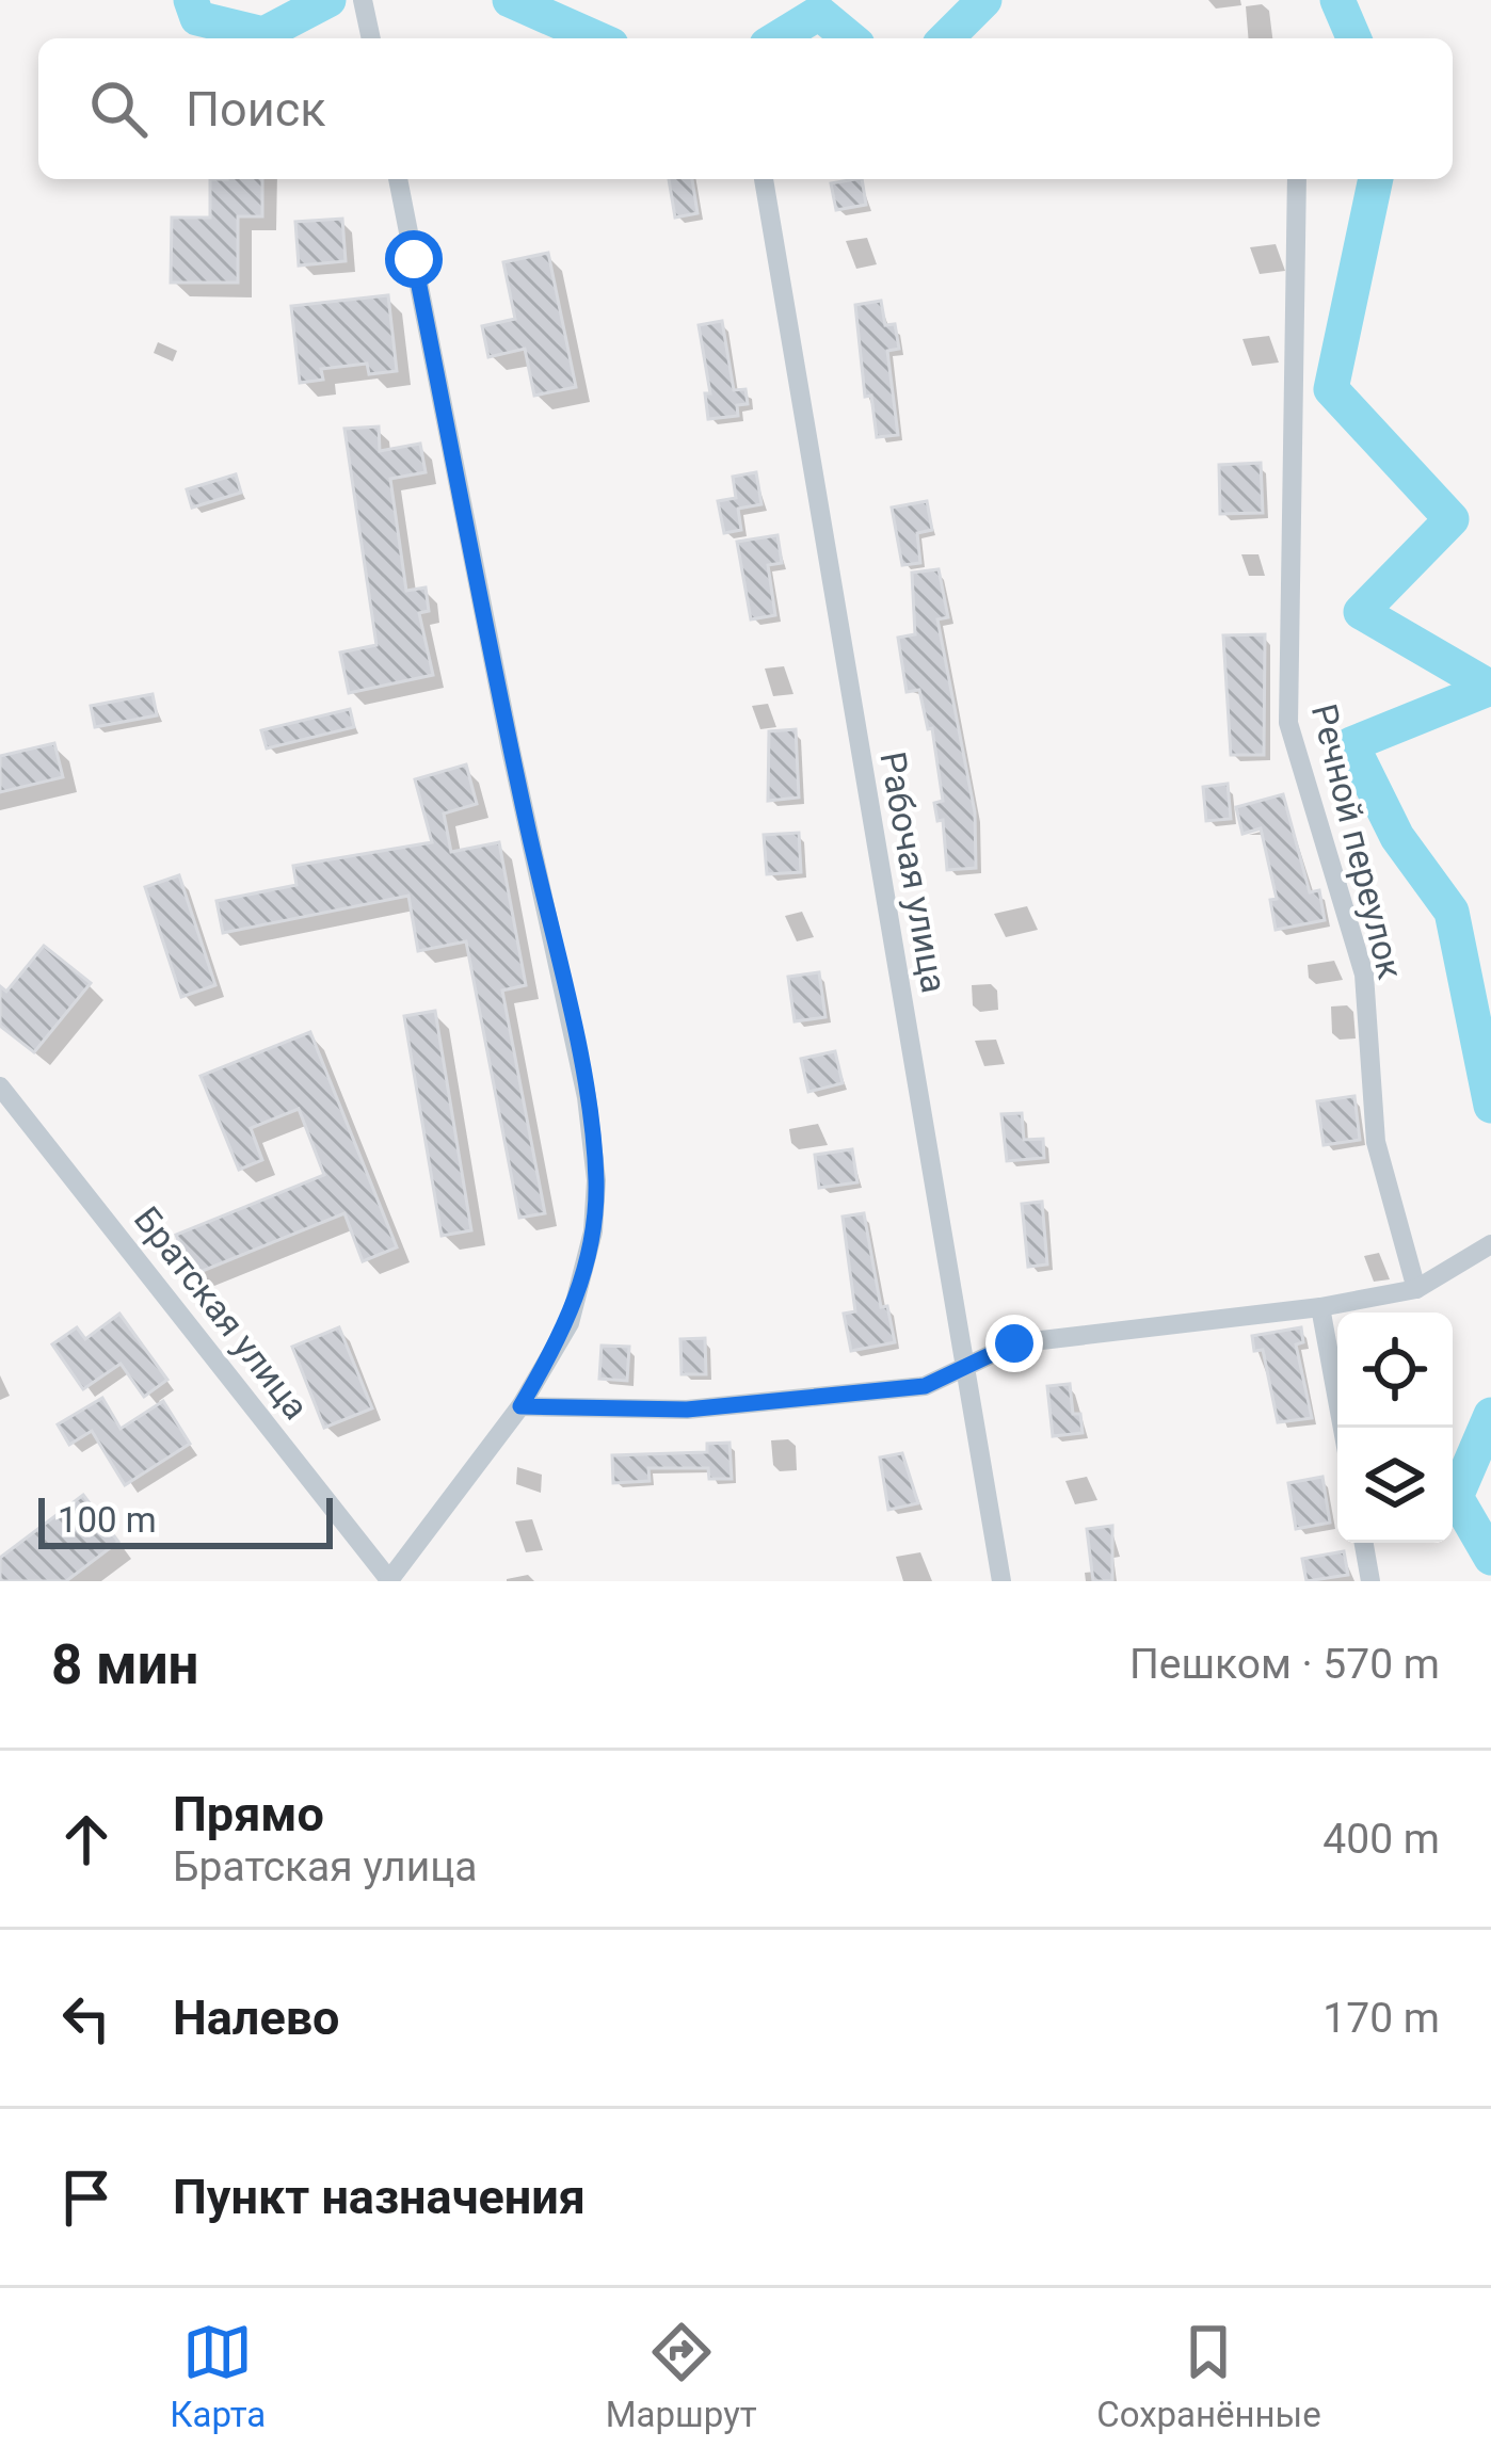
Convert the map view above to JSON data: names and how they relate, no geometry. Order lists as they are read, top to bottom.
{
  "streets": {
    "street": ["Речной переулок", "Рабочая улица", "Братская улица"]
  },
  "scale_bar": "100 m",
  "page": {
    "search": "Поиск",
    "scale": "100 m",
    "heading": ["8 мин", "Пешком · 570 m"],
    "list": [
      ["Прямо", "Братская улица", "400 m"],
      ["Налево", "170 m"],
      "Пункт назначения"
    ],
    "nav": ["Карта", "Маршрут", "Сохранённые"]
  }
}
